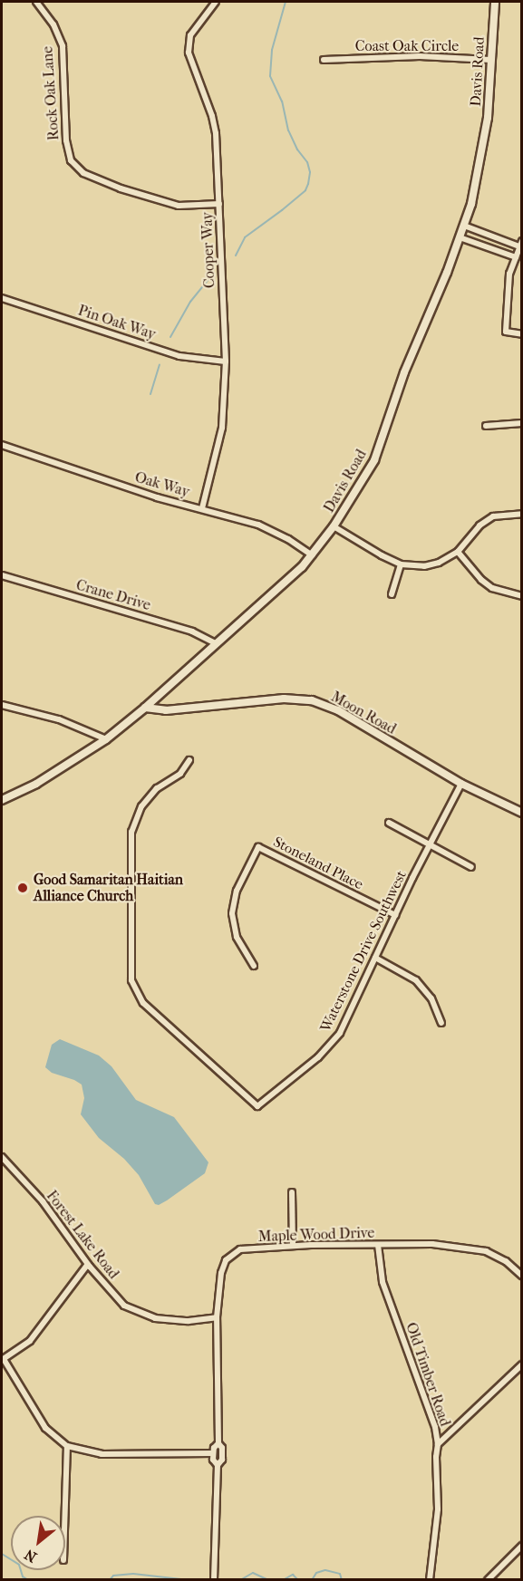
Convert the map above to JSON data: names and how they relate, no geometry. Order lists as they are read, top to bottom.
{
  "streets": {
    "street": [
      "Coast Oak Circle",
      "Davis Road",
      "Rock Oak Lane",
      "Cooper Way",
      "Pin Oak Way",
      "Oak Way",
      "Crane Drive",
      "Moon Road",
      "Stoneland Place",
      "Waterstone Drive Southwest",
      "Forest Lake Road",
      "Maple Wood Drive",
      "Old Timber Road"
    ]
  },
  "crossings": [
    ["Coast Oak Circle", "Davis Road"],
    ["Davis Road", "Oak Way"],
    ["Davis Road", "Crane Drive"],
    ["Davis Road", "Moon Road"],
    ["Rock Oak Lane", "Cooper Way"],
    ["Cooper Way", "Pin Oak Way"],
    ["Cooper Way", "Oak Way"],
    ["Moon Road", "Waterstone Drive Southwest"],
    ["Stoneland Place", "Waterstone Drive Southwest"],
    ["Forest Lake Road", "Maple Wood Drive"],
    ["Maple Wood Drive", "Old Timber Road"]
  ],
  "places": ["Good Samaritan Haitian Alliance Church"],
  "north": "bottom left"
}
